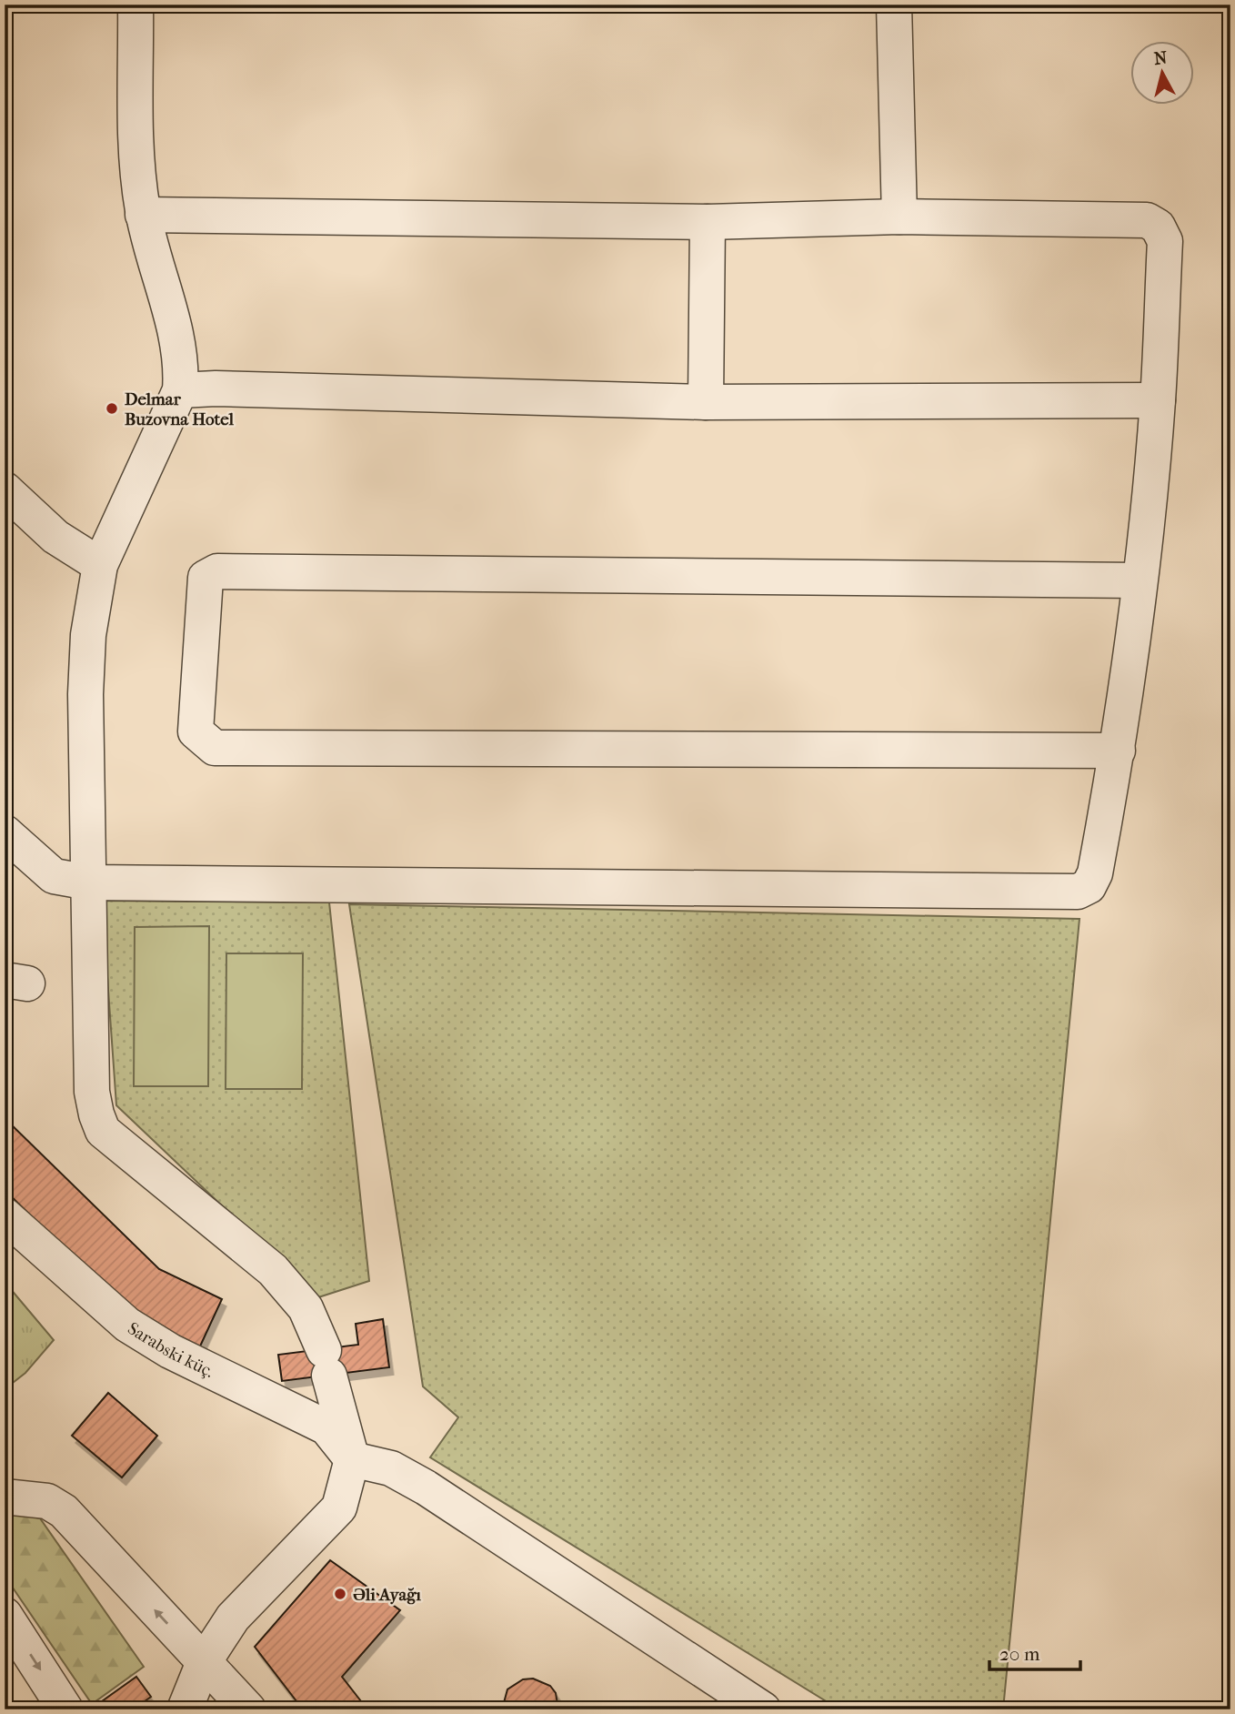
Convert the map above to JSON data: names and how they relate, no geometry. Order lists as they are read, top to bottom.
{
  "streets": {
    "street": ["Sarabski küç."]
  },
  "places": ["Delmar Buzovna Hotel", "Əli Ayağı"],
  "scale_bar": "20 m",
  "north": "top"
}
